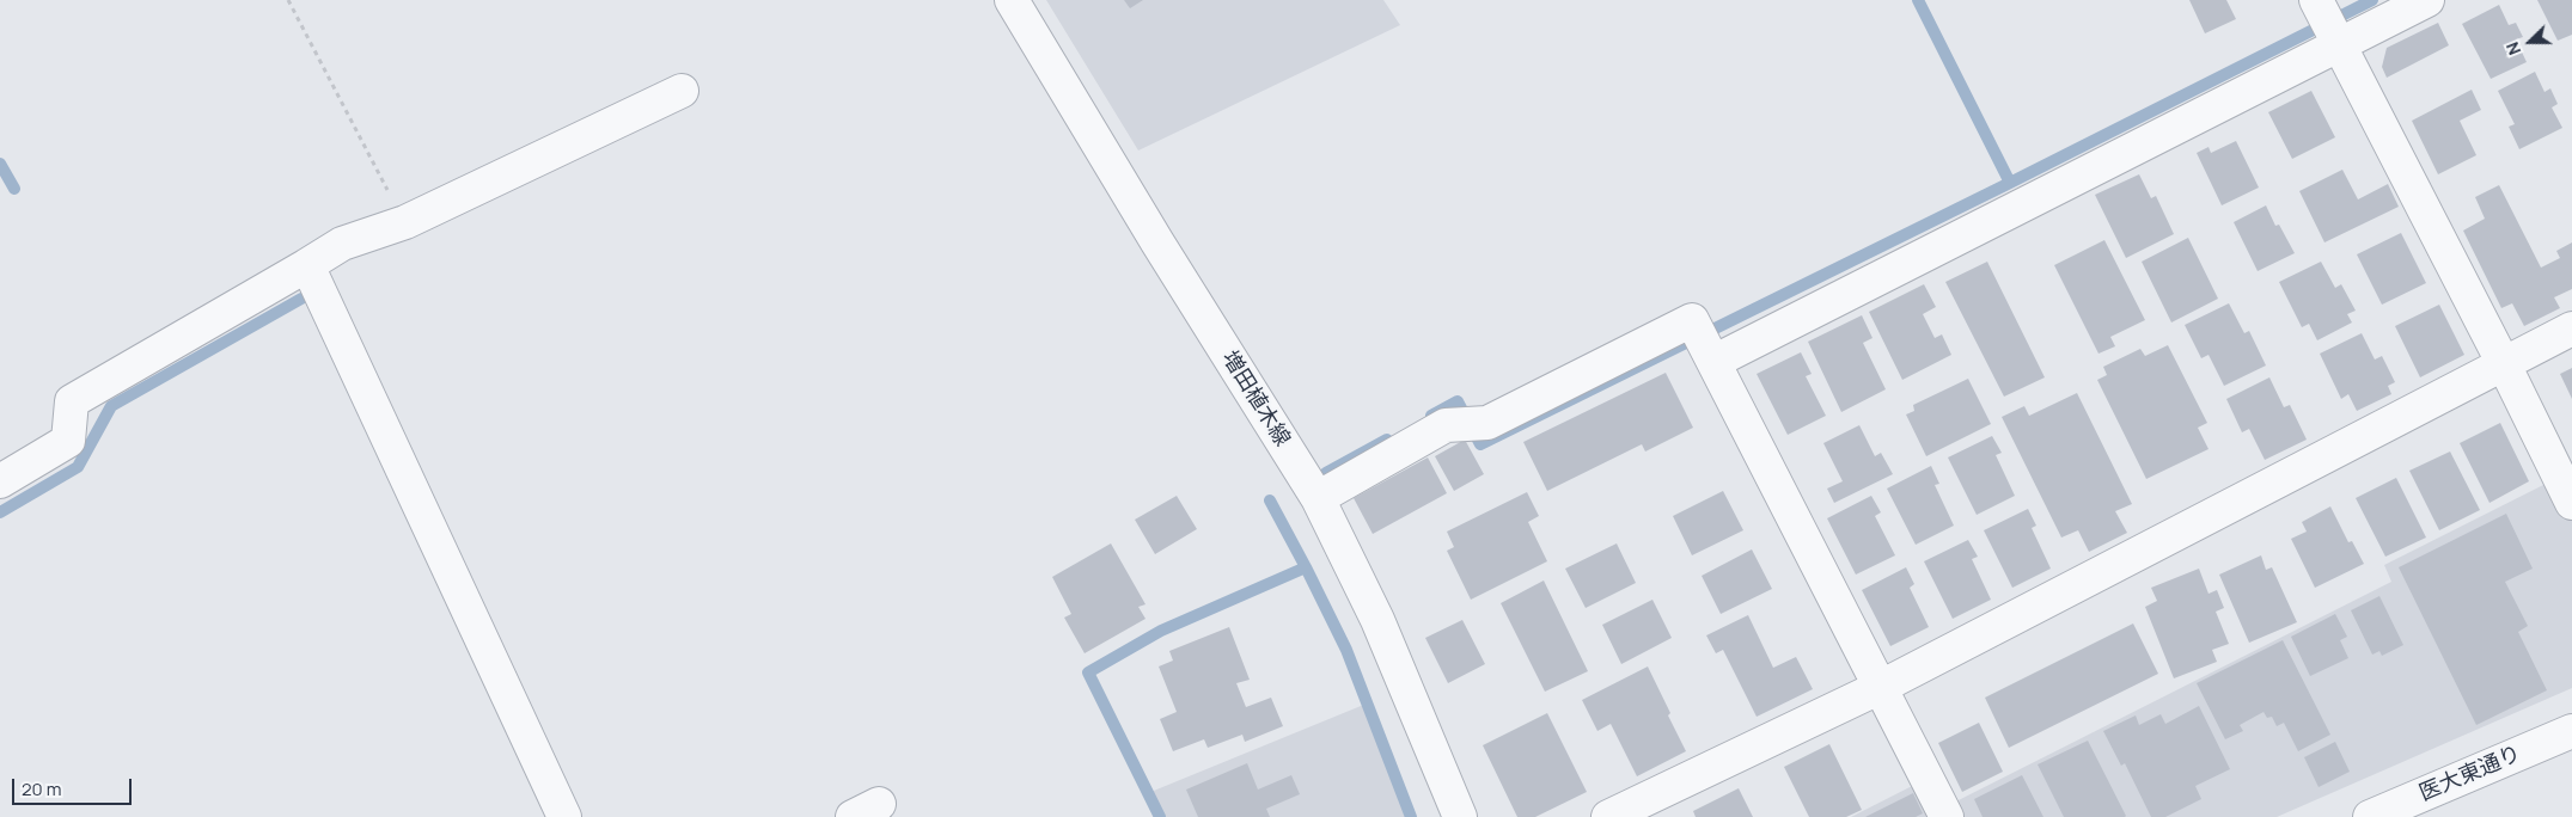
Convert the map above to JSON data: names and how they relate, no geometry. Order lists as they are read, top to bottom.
{
  "streets": {
    "street": ["増田植木線", "医大東通り"]
  },
  "scale_bar": "20 m",
  "north": "left"
}
